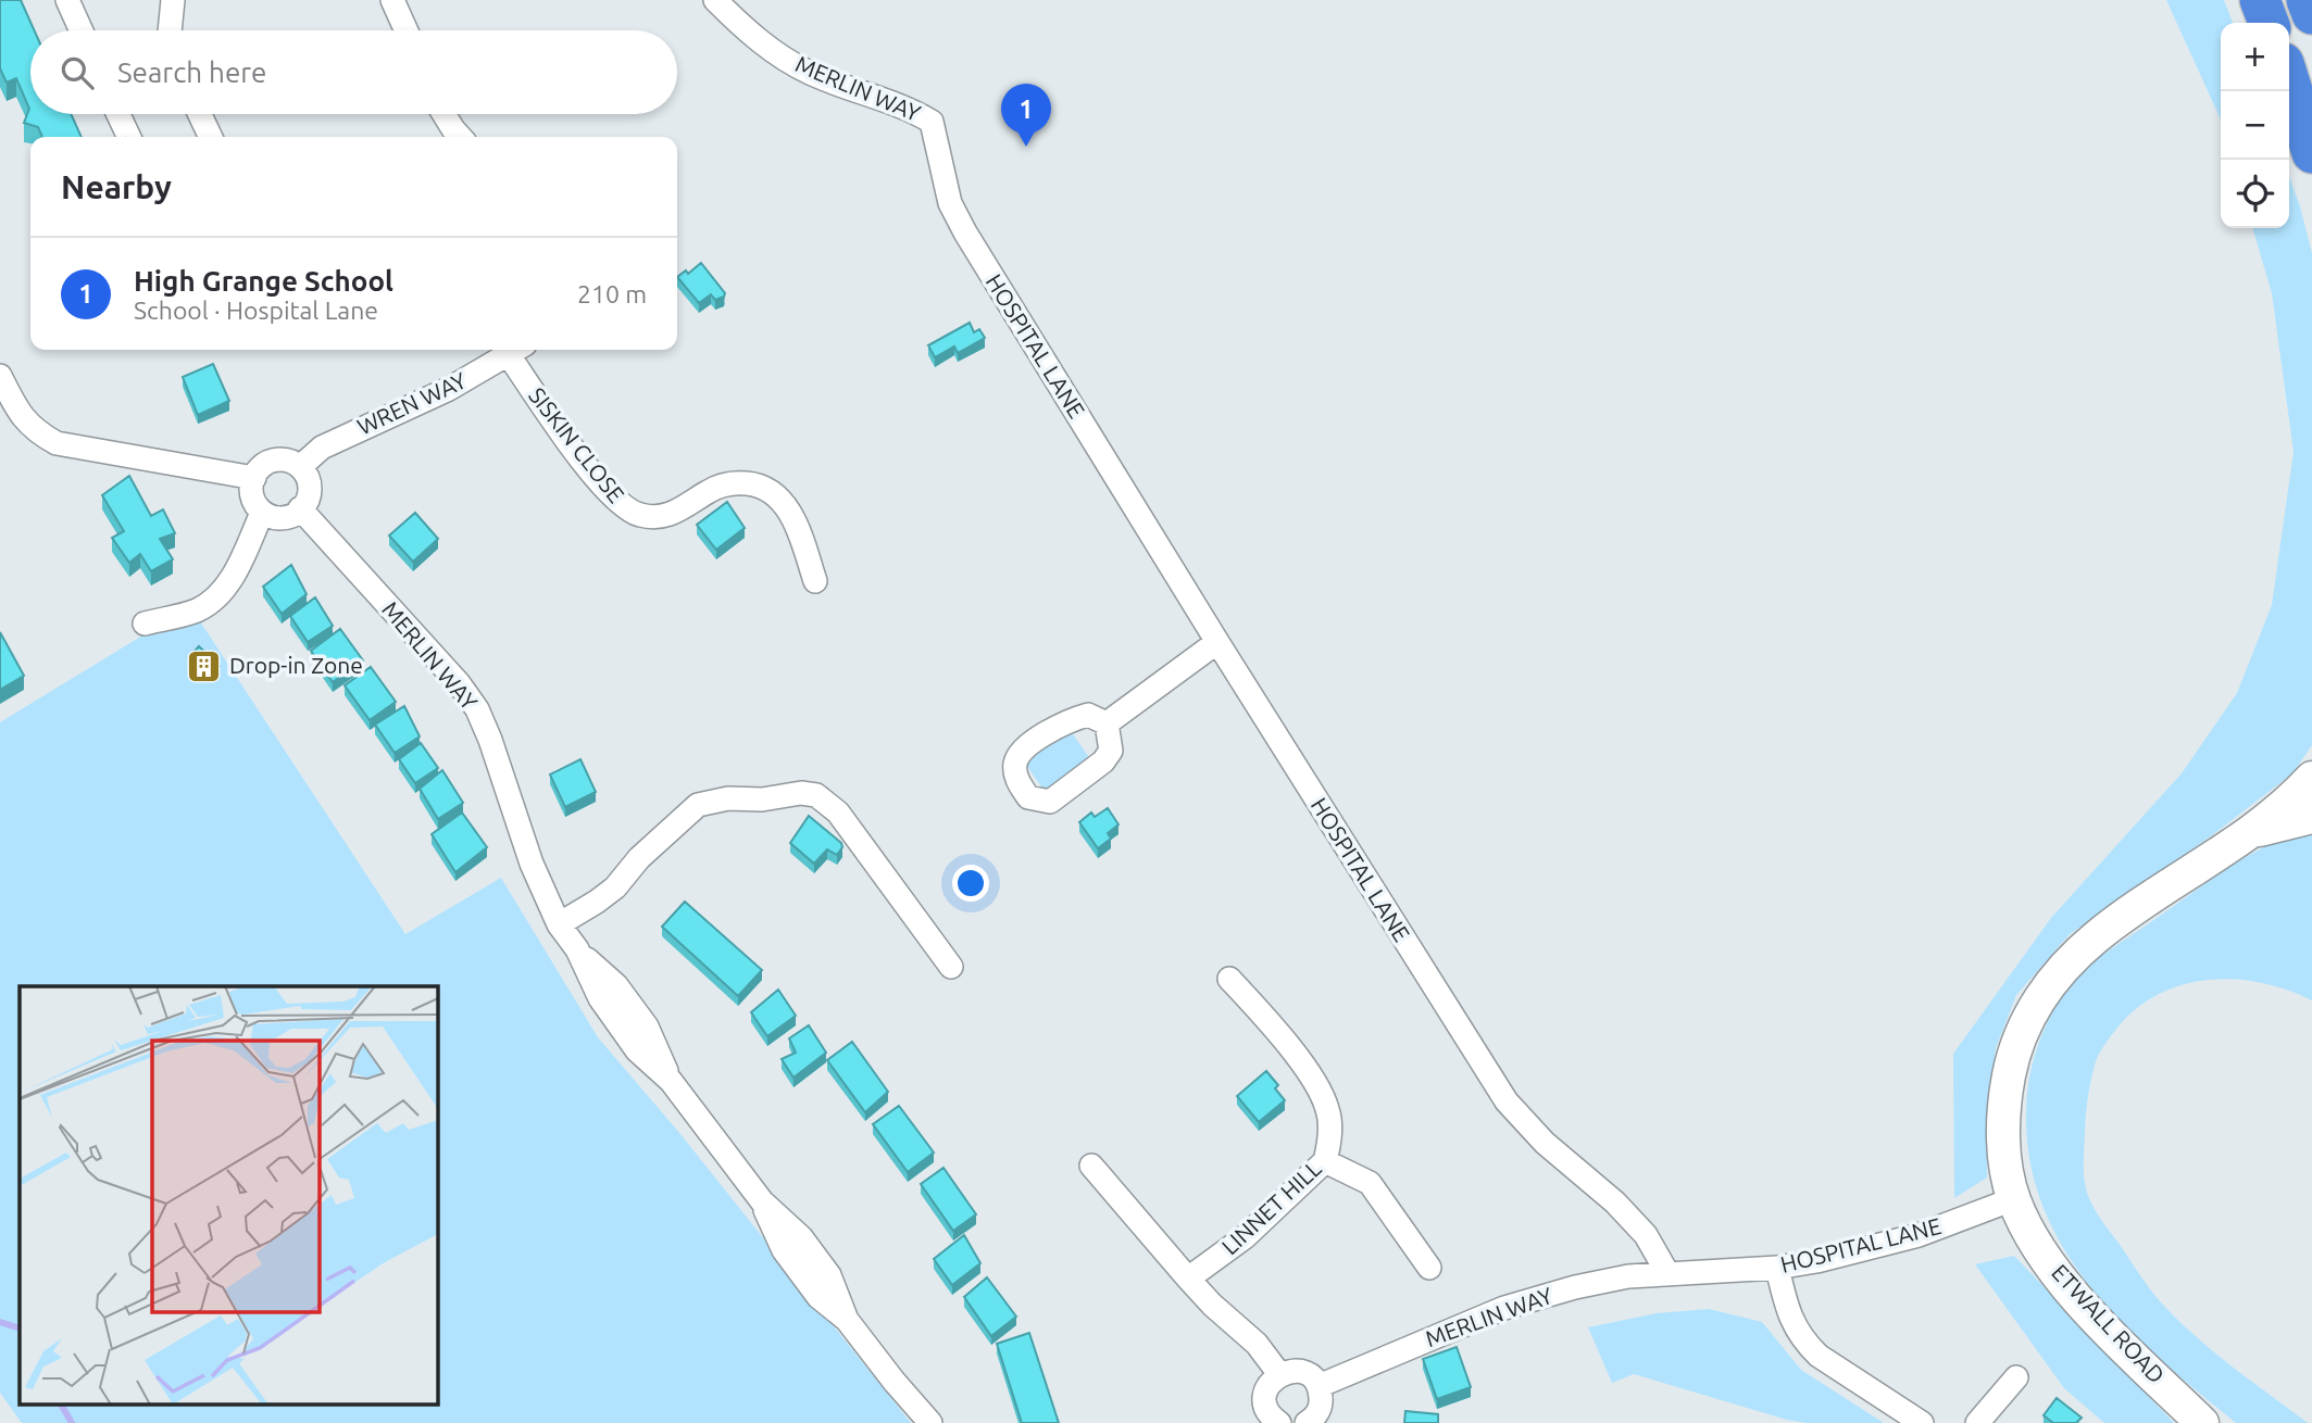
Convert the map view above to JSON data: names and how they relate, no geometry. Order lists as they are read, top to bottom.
{
  "streets": {
    "street": [
      "MERLIN WAY",
      "HOSPITAL LANE",
      "WREN WAY",
      "SISKIN CLOSE",
      "LINNET HILL",
      "ETWALL ROAD"
    ]
  },
  "crossings": [
    ["MERLIN WAY", "HOSPITAL LANE"],
    ["MERLIN WAY", "WREN WAY"],
    ["HOSPITAL LANE", "ETWALL ROAD"],
    ["WREN WAY", "SISKIN CLOSE"]
  ],
  "places": {
    "building": ["Drop-in Zone"]
  },
  "page": {
    "map_buttons": ["+", "−"],
    "search": "Search here",
    "pins": "1",
    "heading": "Nearby",
    "list": [
      {
        "mark": "1",
        "name": "High Grange School",
        "note": "School · Hospital Lane",
        "value": "210 m"
      }
    ]
  }
}
